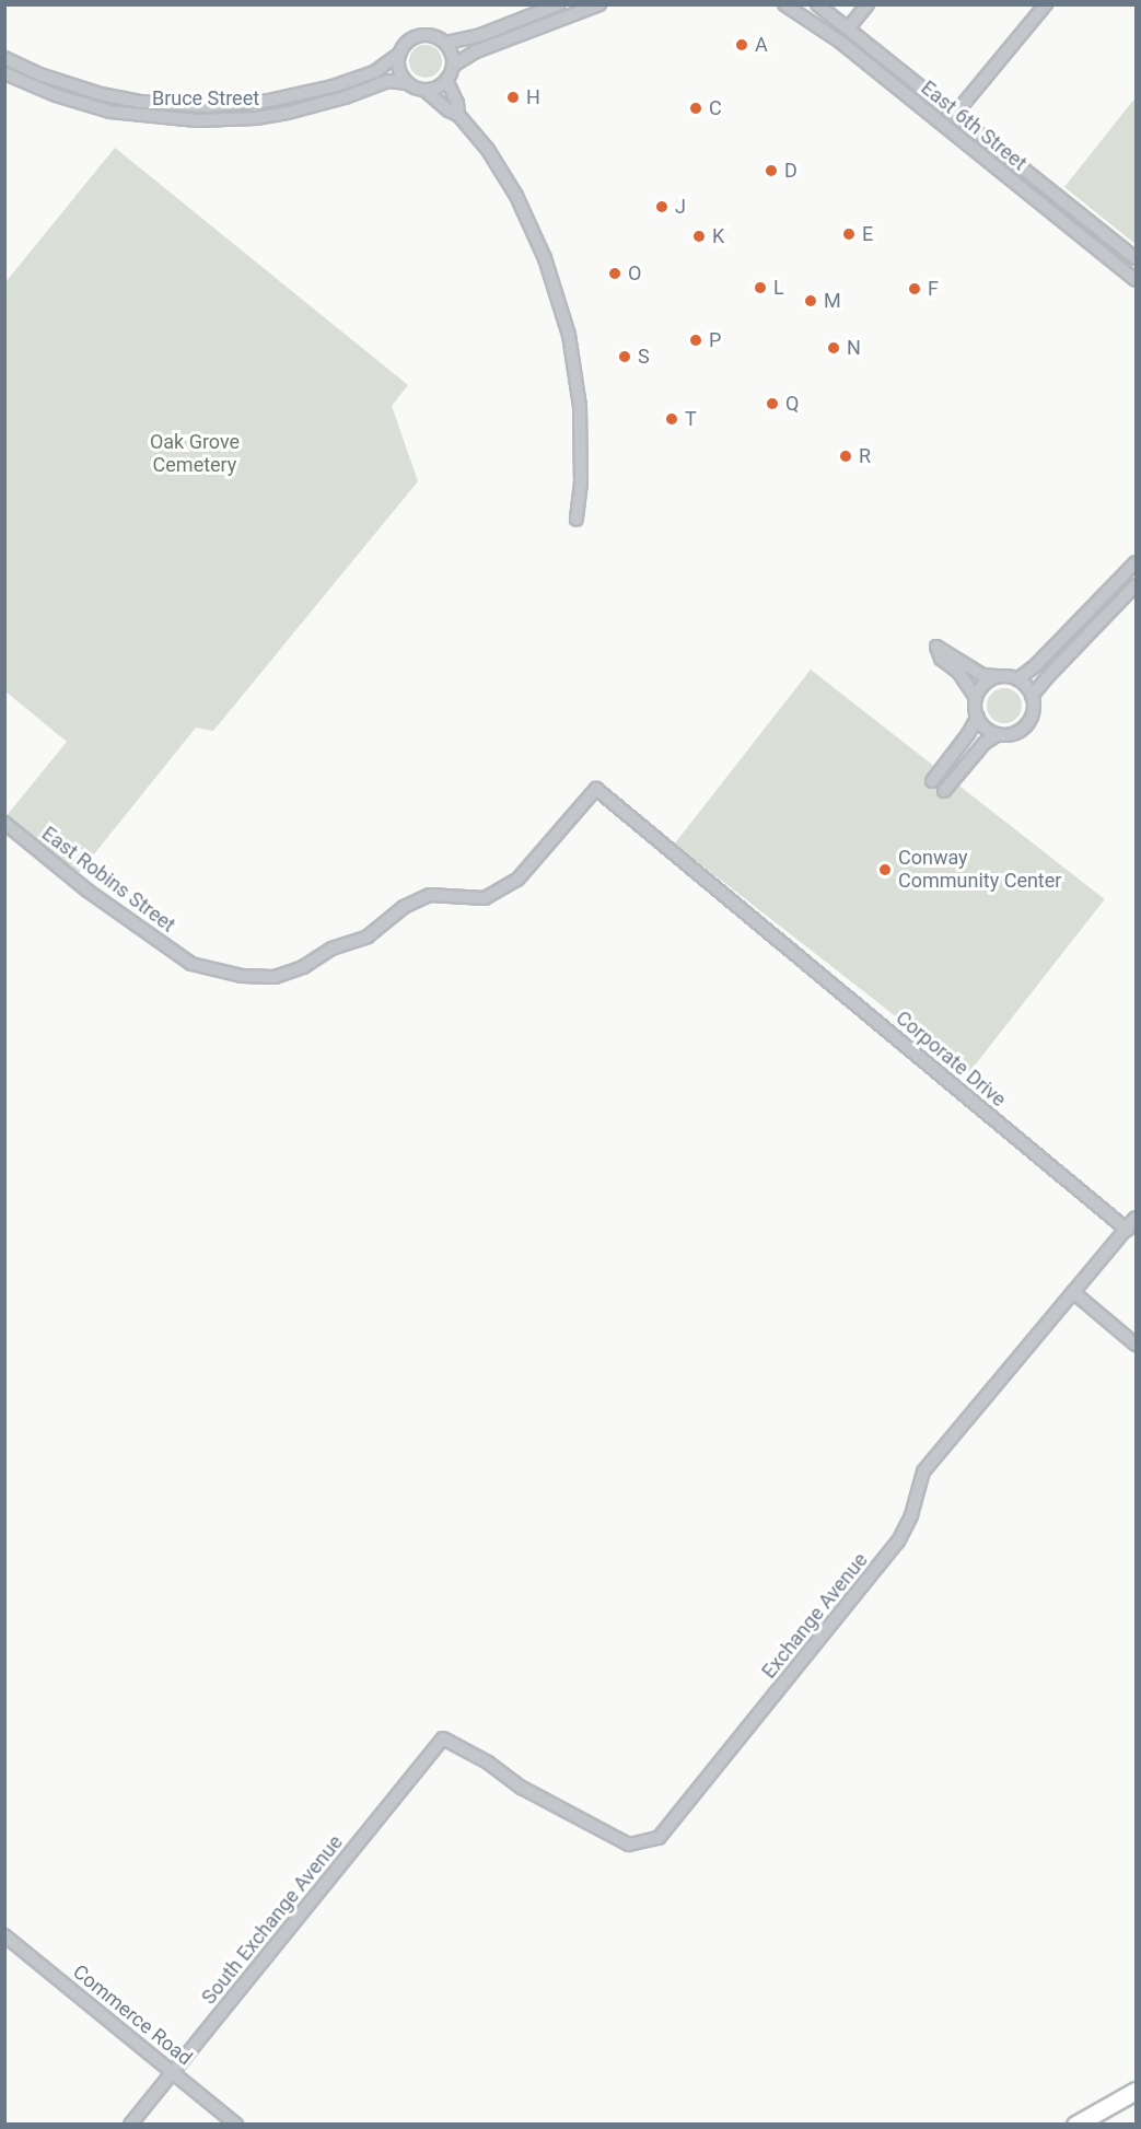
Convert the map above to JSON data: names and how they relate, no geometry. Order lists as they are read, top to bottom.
{
  "streets": {
    "street": [
      "Bruce Street",
      "East 6th Street",
      "East Robins Street",
      "Corporate Drive",
      "Exchange Avenue",
      "South Exchange Avenue",
      "Commerce Road"
    ]
  },
  "crossings": [
    ["East Robins Street", "Corporate Drive"],
    ["Corporate Drive", "Exchange Avenue"],
    ["Exchange Avenue", "South Exchange Avenue"],
    ["South Exchange Avenue", "Commerce Road"]
  ],
  "parks": ["Oak Grove Cemetery"],
  "places": [
    "A",
    "H",
    "C",
    "D",
    "J",
    "E",
    "K",
    "O",
    "L",
    "F",
    "M",
    "P",
    "N",
    "S",
    "Q",
    "T",
    "R",
    "Conway Community Center"
  ]
}
